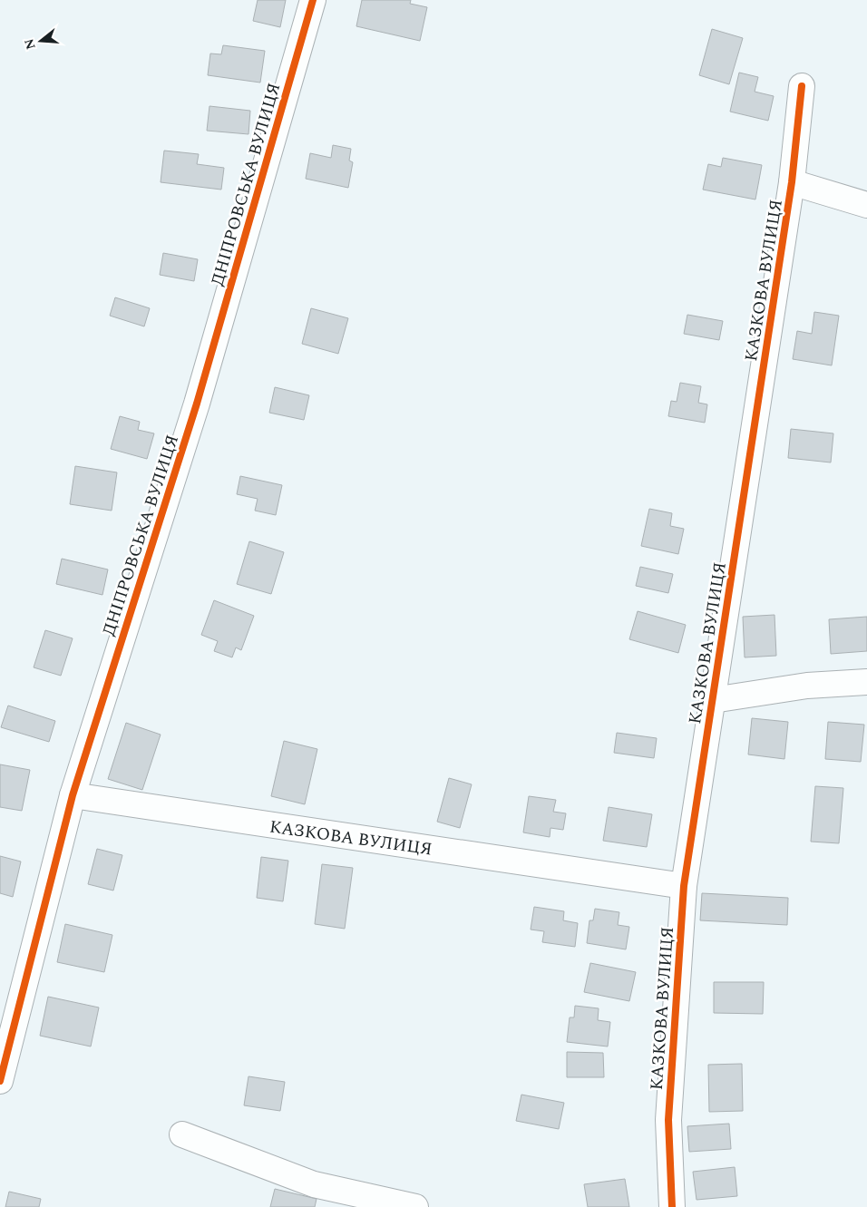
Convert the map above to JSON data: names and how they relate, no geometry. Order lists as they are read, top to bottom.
{
  "streets": {
    "street": ["ДНІПРОВСЬКА ВУЛИЦЯ", "КАЗКОВА ВУЛИЦЯ"]
  },
  "crossings": [
    ["ДНІПРОВСЬКА ВУЛИЦЯ", "КАЗКОВА ВУЛИЦЯ"]
  ],
  "north": "left"
}
